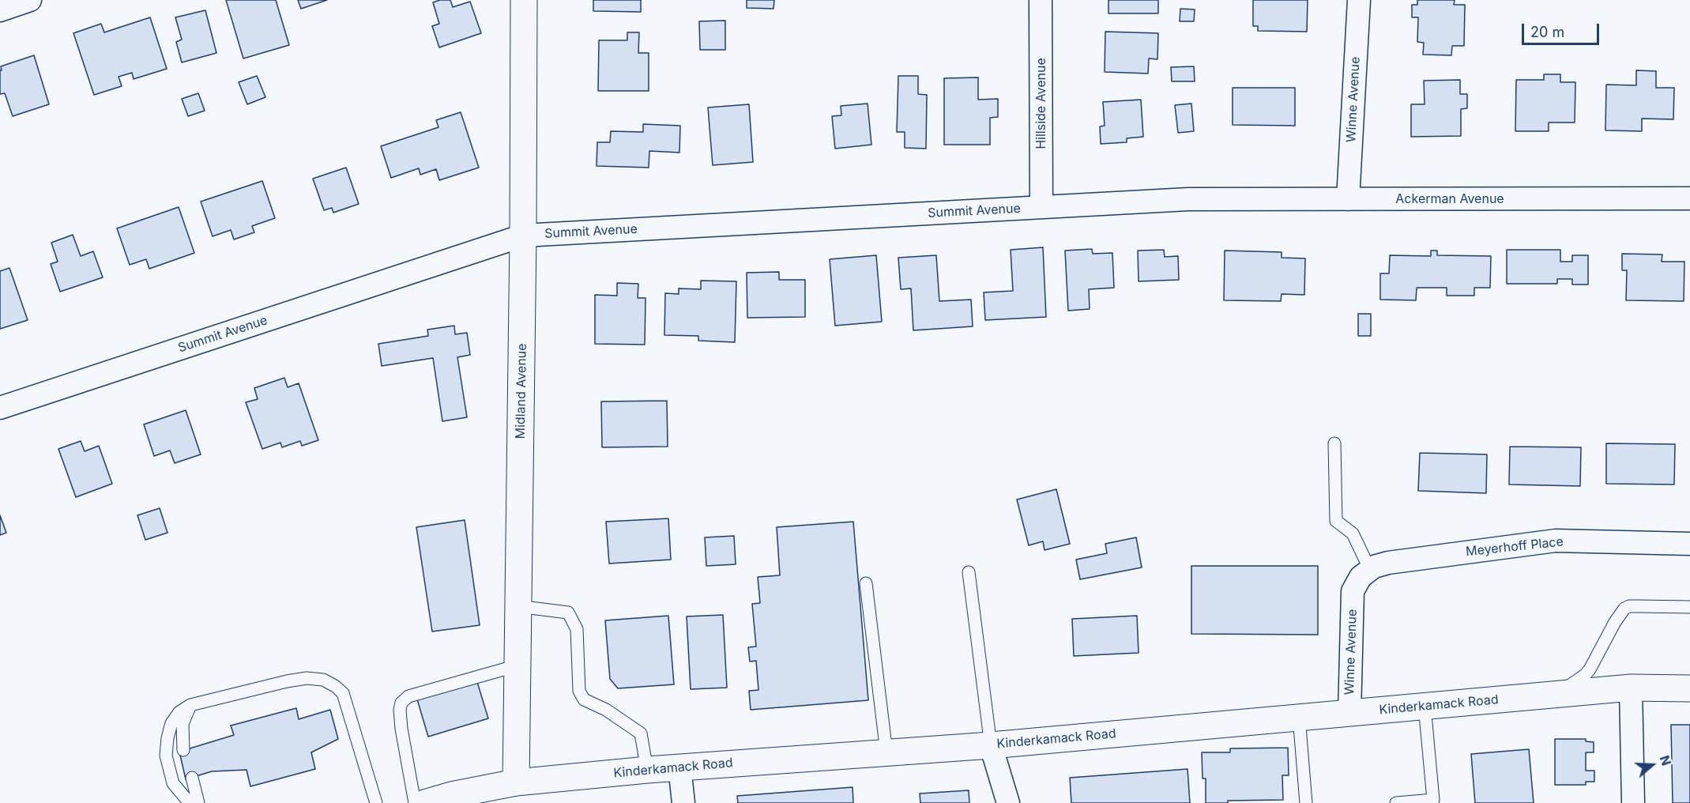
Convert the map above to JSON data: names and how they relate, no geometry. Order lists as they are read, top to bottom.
{
  "streets": {
    "main road": ["Midland Avenue", "Kinderkamack Road"],
    "street": [
      "Winne Avenue",
      "Hillside Avenue",
      "Ackerman Avenue",
      "Summit Avenue",
      "Meyerhoff Place"
    ]
  },
  "crossings": [
    ["Winne Avenue", "Ackerman Avenue"],
    ["Winne Avenue", "Meyerhoff Place"],
    ["Winne Avenue", "Kinderkamack Road"],
    ["Hillside Avenue", "Summit Avenue"],
    ["Ackerman Avenue", "Summit Avenue"],
    ["Summit Avenue", "Midland Avenue"],
    ["Midland Avenue", "Kinderkamack Road"]
  ],
  "scale_bar": "20 m",
  "north": "right"
}
